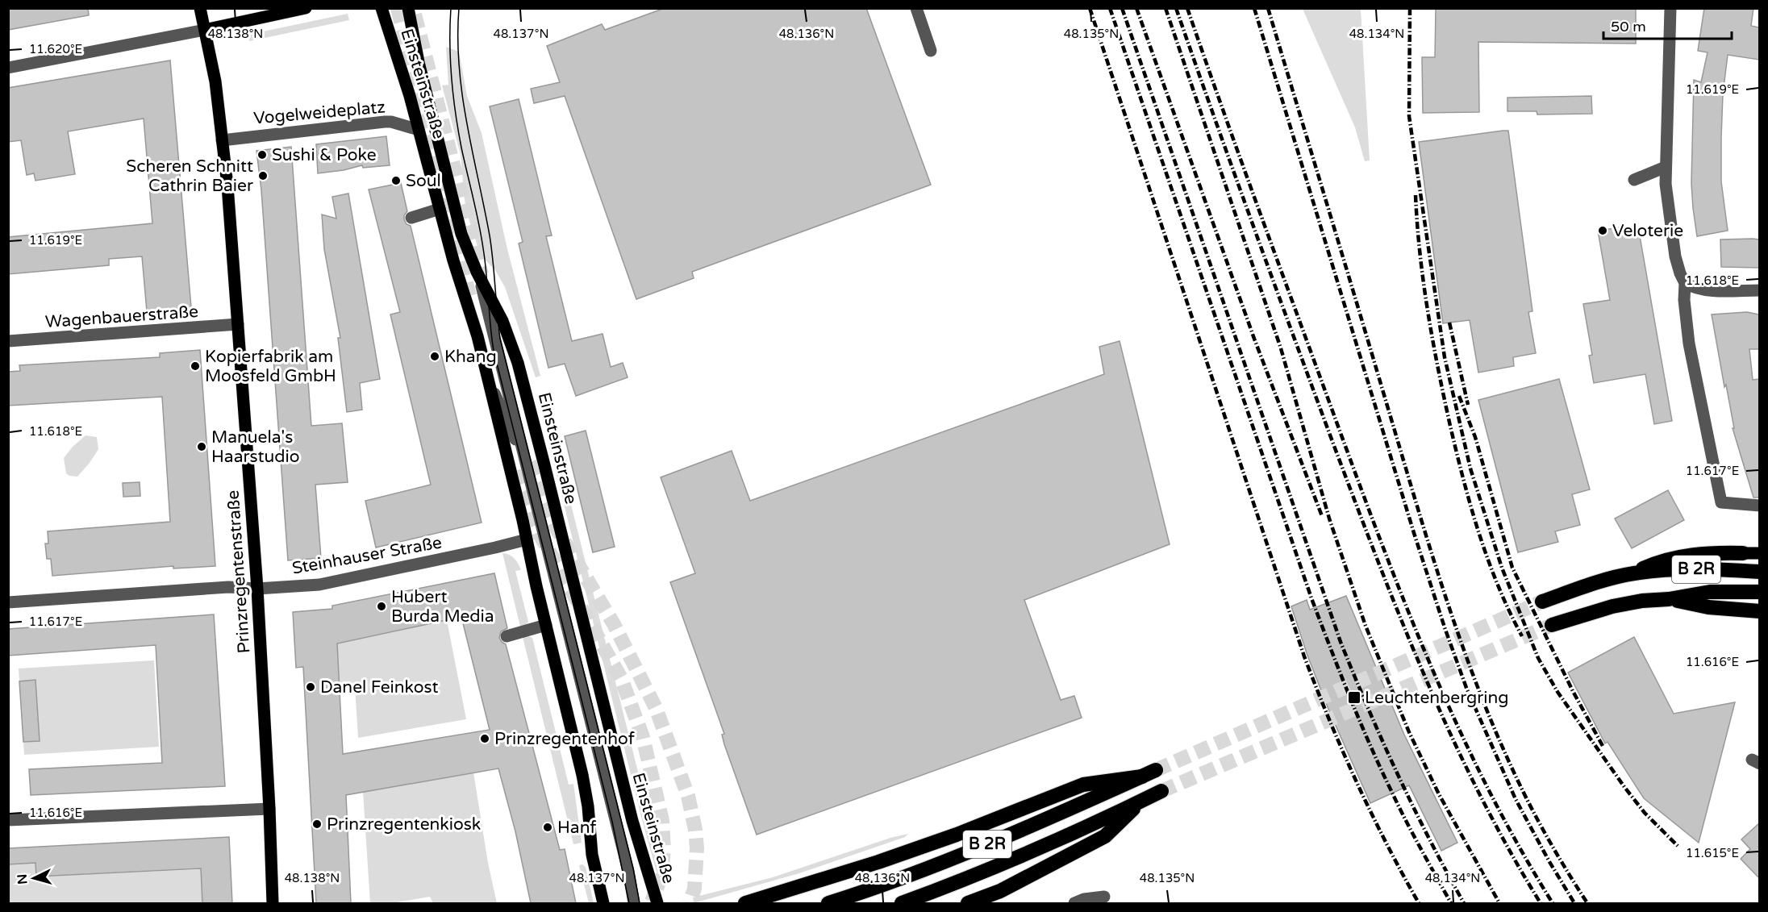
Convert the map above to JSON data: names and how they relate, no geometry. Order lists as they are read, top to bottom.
{
  "streets": {
    "highway": ["B 2R"],
    "main road": ["Einsteinstraße", "Prinzregentenstraße"],
    "street": ["Vogelweideplatz", "Wagenbauerstraße", "Steinhauser Straße"]
  },
  "crossings": [
    ["Einsteinstraße", "Vogelweideplatz"],
    ["Einsteinstraße", "Steinhauser Straße"],
    ["Vogelweideplatz", "Prinzregentenstraße"],
    ["Wagenbauerstraße", "Prinzregentenstraße"],
    ["Steinhauser Straße", "Prinzregentenstraße"]
  ],
  "places": {
    "other": [
      "Sushi & Poke",
      "Scheren Schnitt Cathrin Baier",
      "Soul",
      "Veloterie",
      "Khang",
      "Kopierfabrik am Moosfeld GmbH",
      "Manuela's Haarstudio",
      "Hubert Burda Media",
      "Danel Feinkost",
      "Prinzregentenhof",
      "Prinzregentenkiosk",
      "Hanf"
    ],
    "transit": ["Leuchtenbergring"]
  },
  "scale_bar": "50 m",
  "north": "left",
  "coordinates": [
    "48.138°N",
    "48.137°N",
    "48.136°N",
    "48.135°N",
    "48.134°N",
    "11.620°E",
    "11.619°E",
    "11.618°E",
    "11.617°E",
    "11.616°E",
    "11.615°E"
  ]
}
